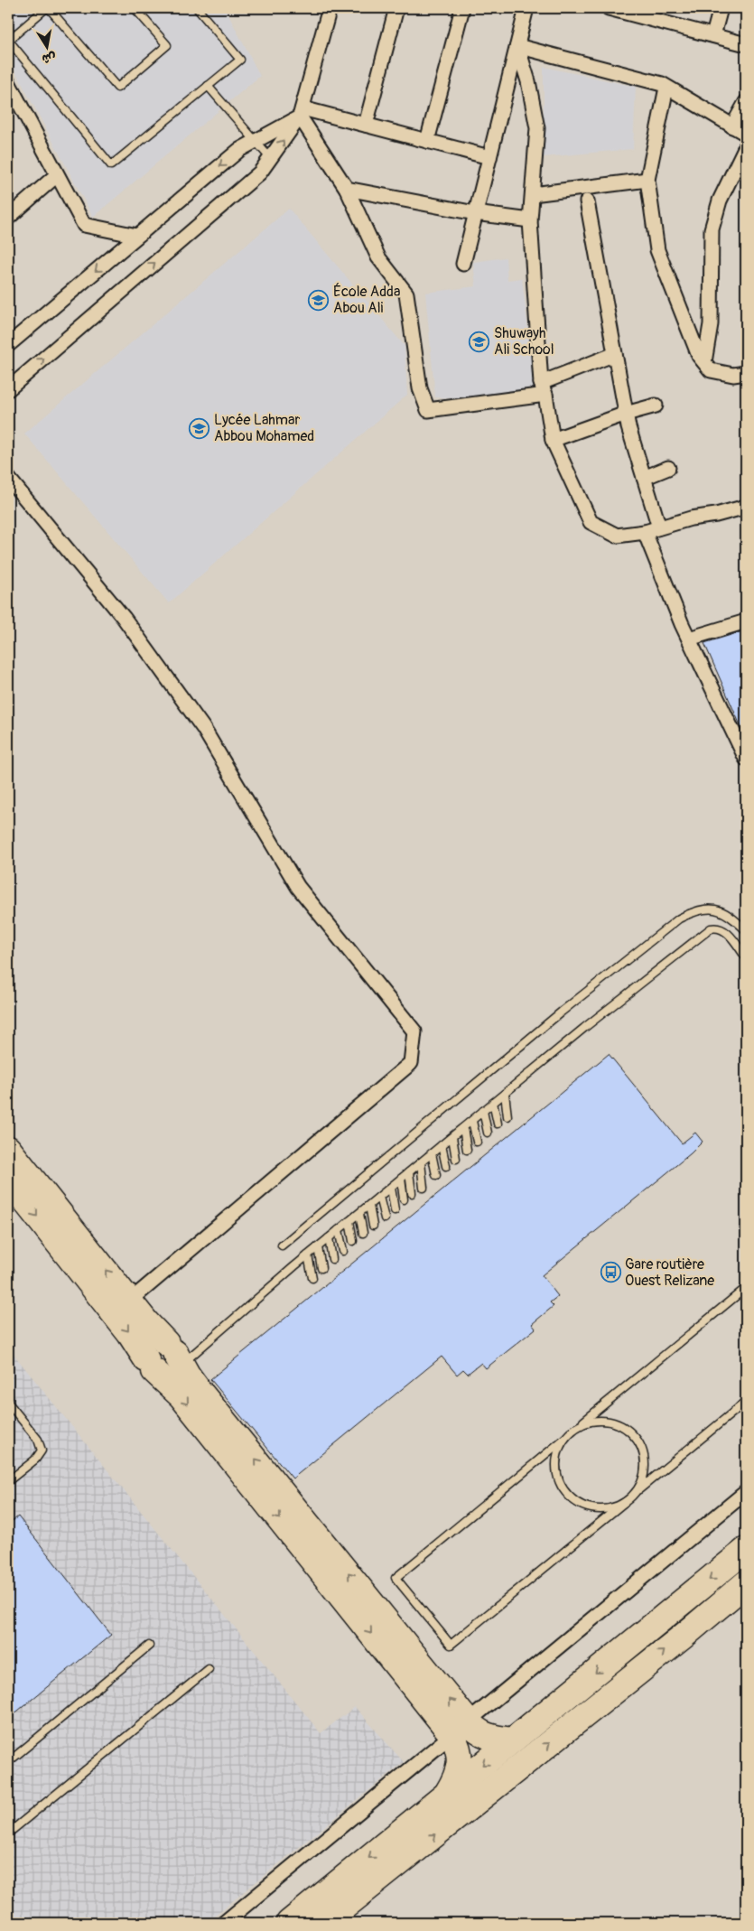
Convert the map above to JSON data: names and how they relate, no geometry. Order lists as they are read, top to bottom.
{
  "places": {
    "school or university": ["École Adda Abou Ali", "Shuwayh Ali School", "Lycée Lahmar Abbou Mohamed"],
    "bus stop": ["Gare routière Ouest Relizane"]
  },
  "north": "bottom"
}
